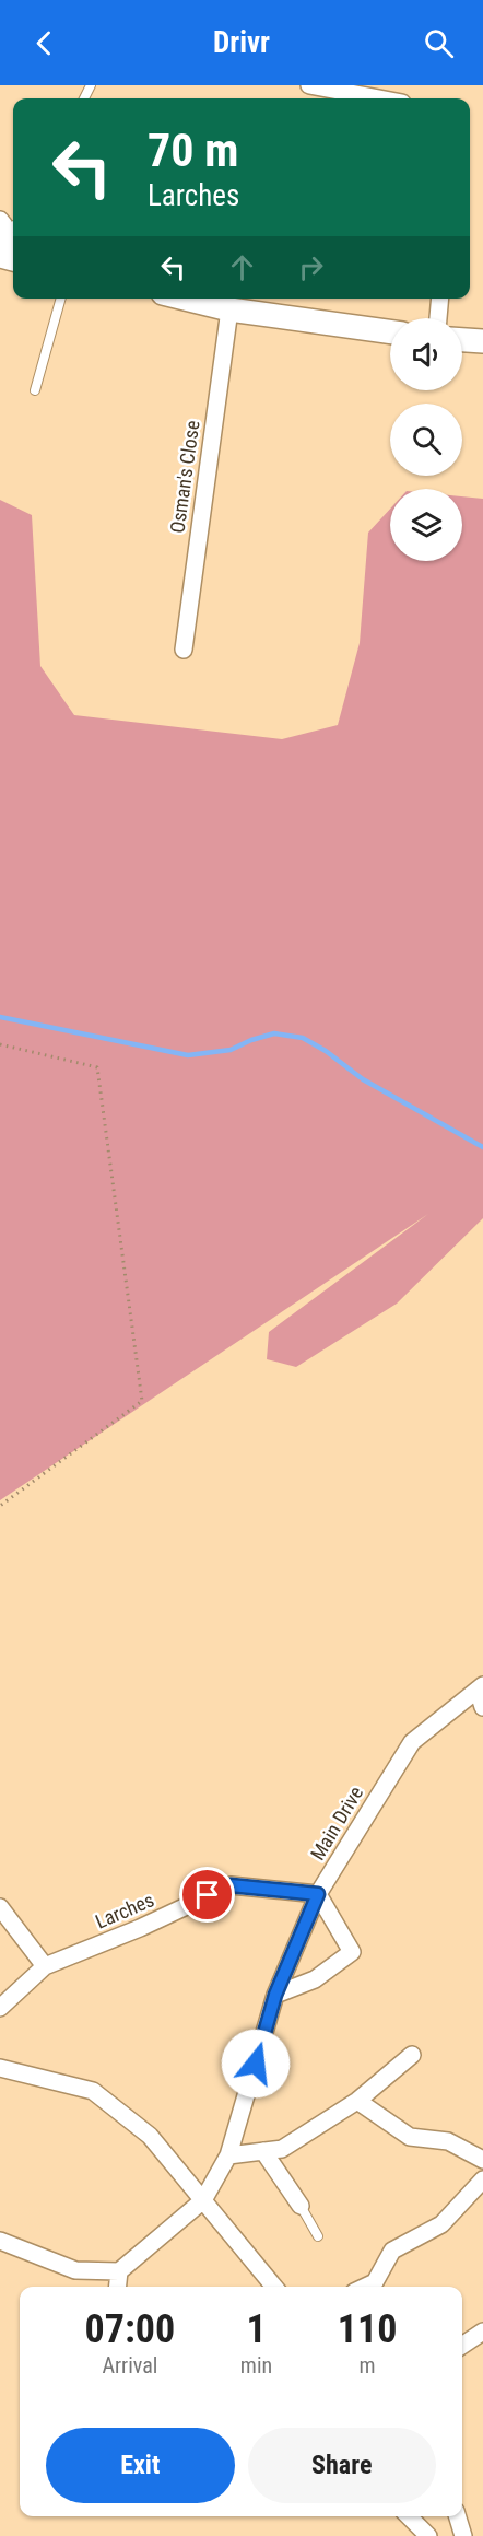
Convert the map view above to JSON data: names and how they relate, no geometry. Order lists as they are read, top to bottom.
{
  "streets": {
    "street": ["Osman's Close", "Main Drive", "Larches"]
  },
  "crossings": [
    ["Main Drive", "Larches"]
  ],
  "page": {
    "header": "Drivr",
    "turn": ["70 m", "Larches"],
    "eta": [
      "07:00",
      "Arrival",
      "1",
      "min",
      "110",
      "m"
    ],
    "buttons": ["Exit", "Share"]
  }
}
